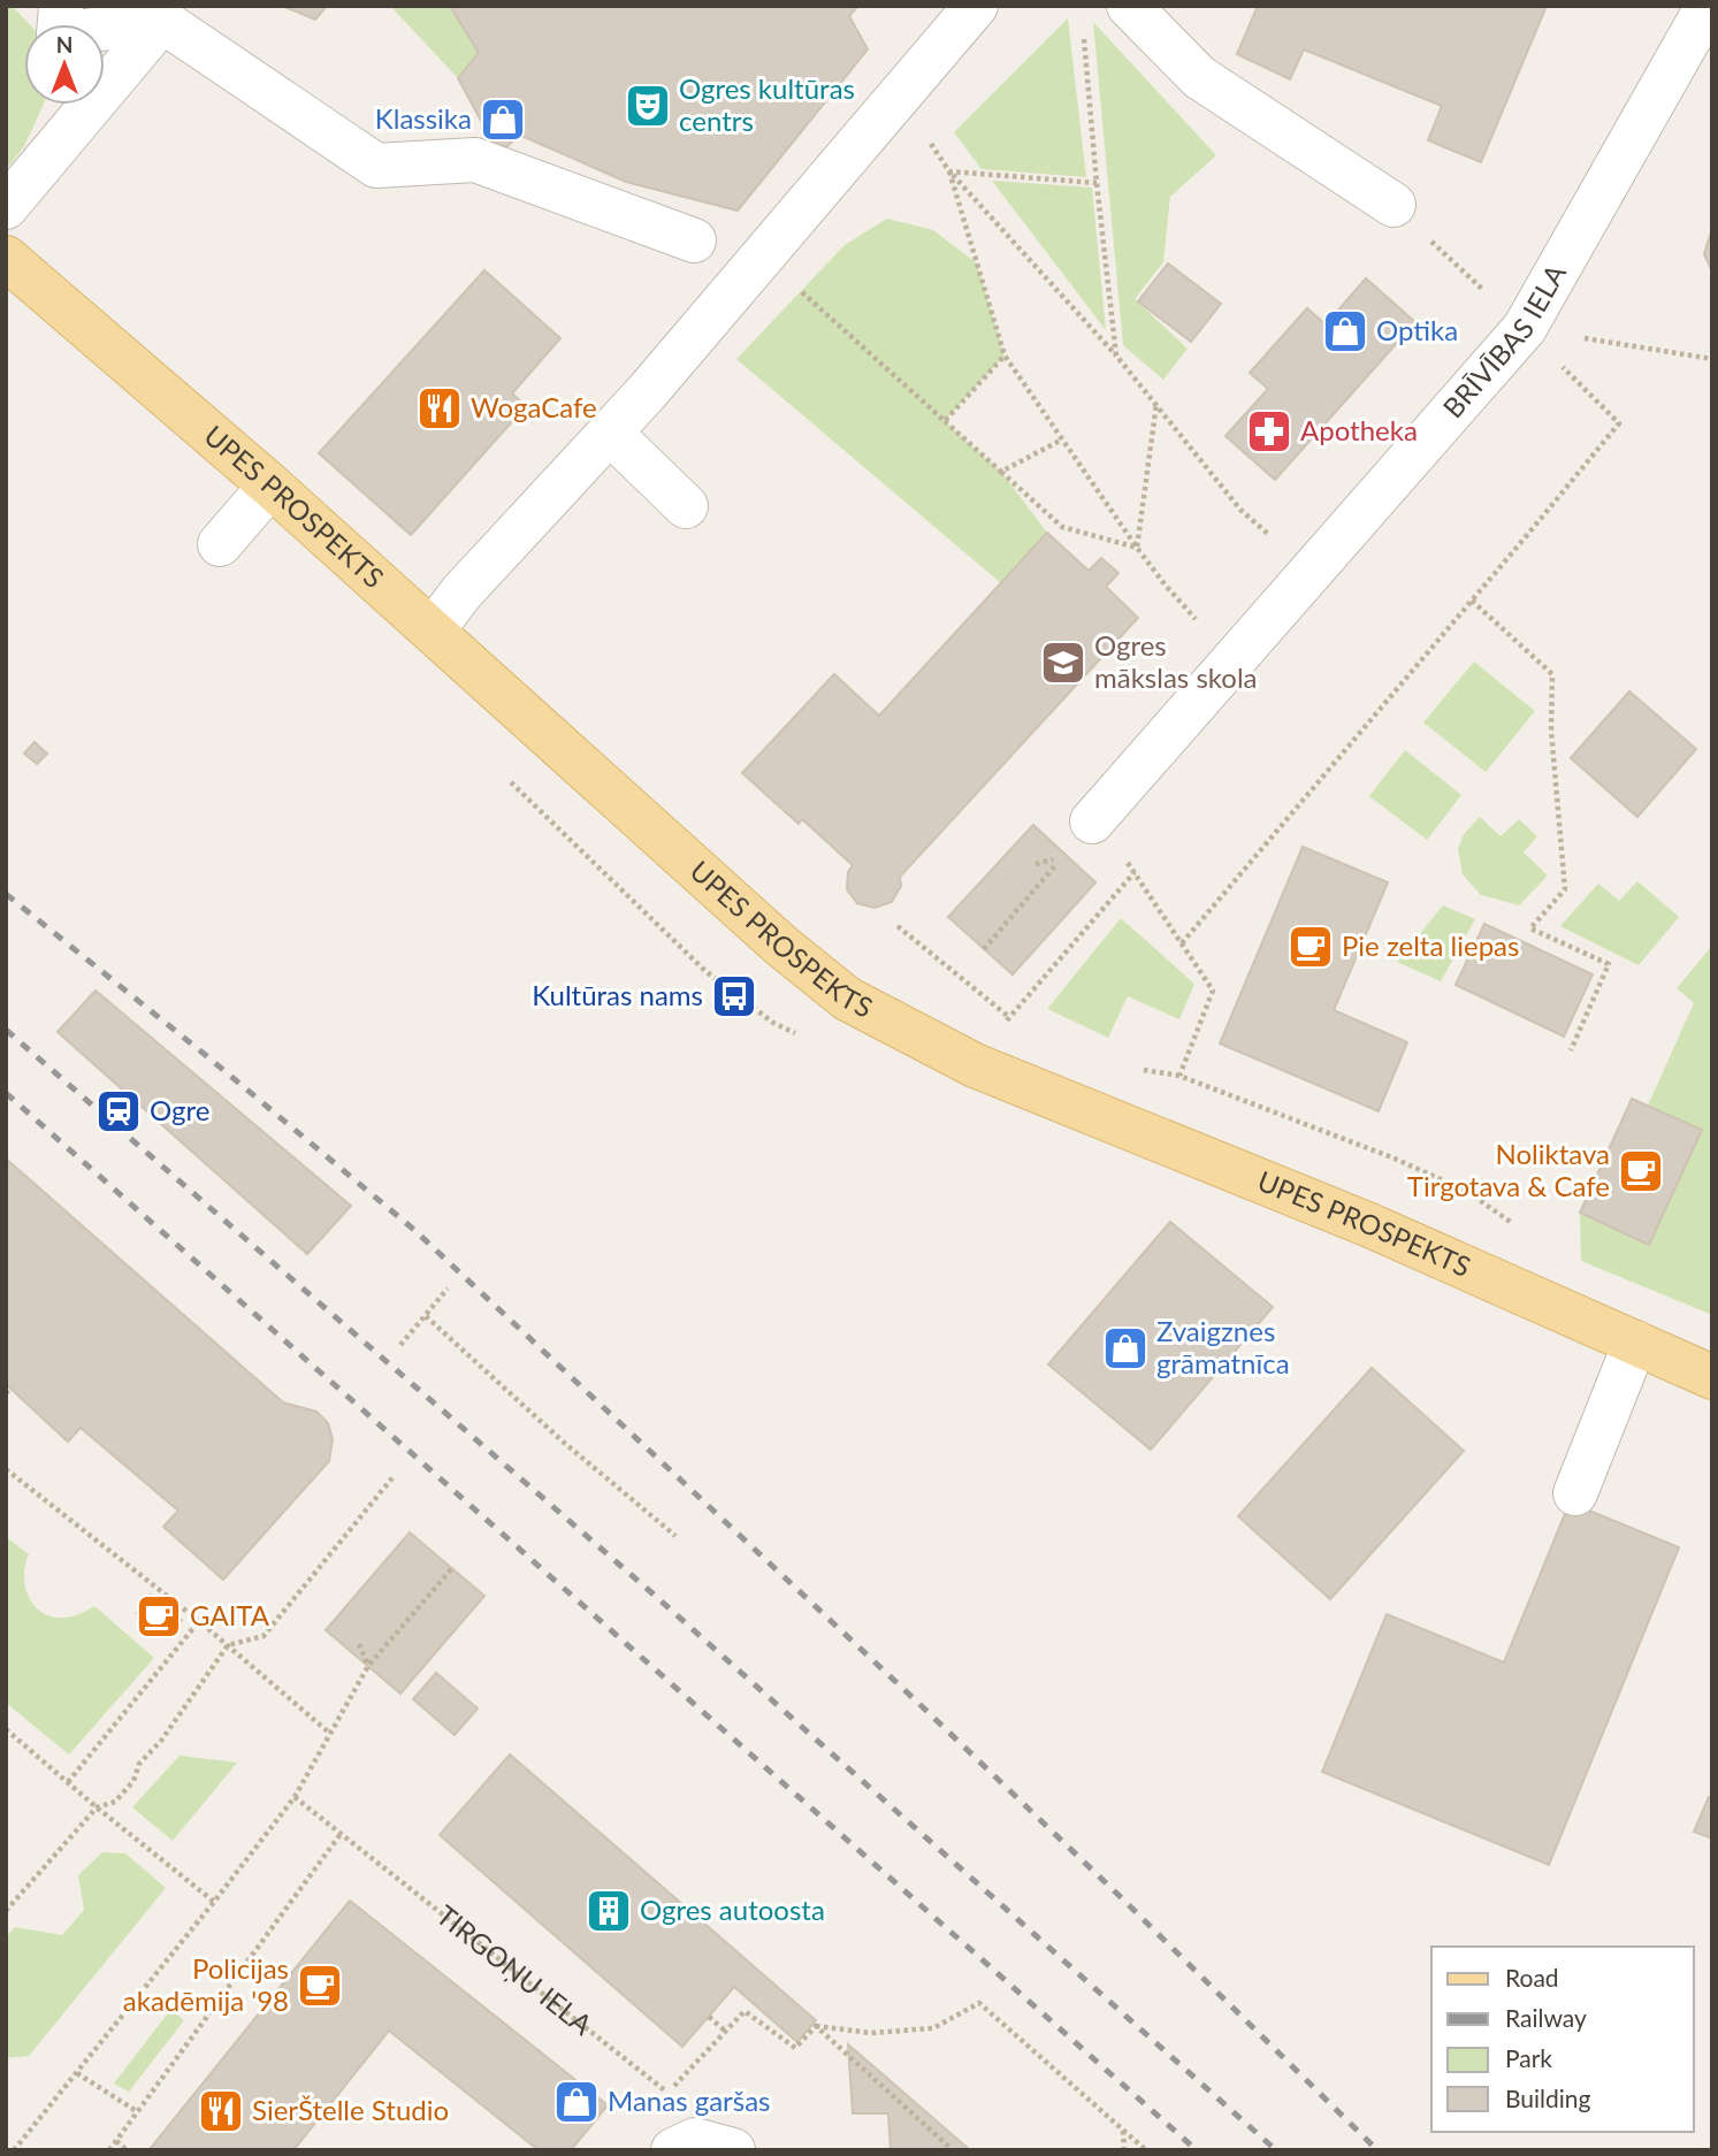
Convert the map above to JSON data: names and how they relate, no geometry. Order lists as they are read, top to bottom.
{
  "streets": {
    "main road": ["UPES PROSPEKTS"],
    "street": ["BRĪVĪBAS IELA"],
    "path": ["TIRGOŅU IELA"]
  },
  "places": {
    "theatre": ["Ogres kultūras centrs"],
    "shop": [
      "Klassika",
      "Optika",
      "Zvaigznes grāmatnīca",
      "Manas garšas"
    ],
    "restaurant": ["WogaCafe", "SierŠtelle Studio"],
    "pharmacy": ["Apotheka"],
    "school or university": ["Ogres mākslas skola"],
    "cafe": [
      "Pie zelta liepas",
      "Noliktava Tirgotava & Cafe",
      "GAITA",
      "Policijas akadēmija '98"
    ],
    "bus stop": ["Kultūras nams"],
    "station": ["Ogre"],
    "building": ["Ogres autoosta"]
  },
  "legend": [
    "Road",
    "Railway",
    "Park",
    "Building"
  ],
  "north": "top"
}
